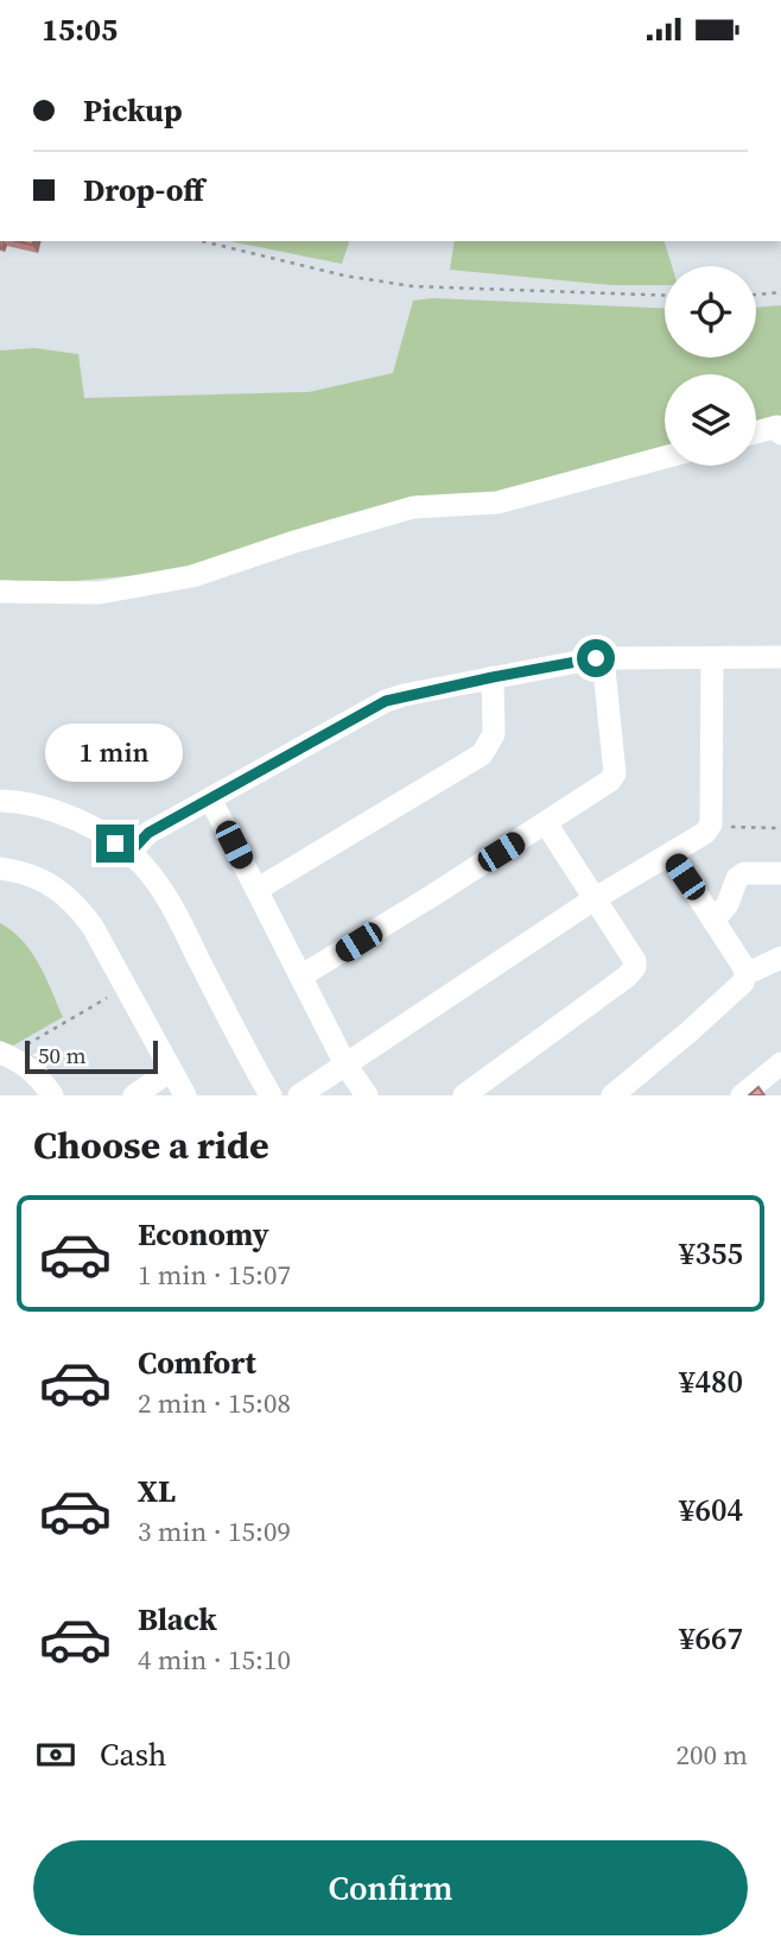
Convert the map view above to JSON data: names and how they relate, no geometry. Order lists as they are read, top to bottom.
{
  "scale_bar": "50 m",
  "page": {
    "status": "15:05",
    "banner": ["Pickup", "Drop-off"],
    "bubble": "1 min",
    "scale": "50 m",
    "heading": "Choose a ride",
    "list": [
      {
        "name": "Economy",
        "note": "1 min · 15:07",
        "value": "¥355"
      },
      {
        "name": "Comfort",
        "note": "2 min · 15:08",
        "value": "¥480"
      },
      {
        "name": "XL",
        "note": "3 min · 15:09",
        "value": "¥604"
      },
      {
        "name": "Black",
        "note": "4 min · 15:10",
        "value": "¥667"
      }
    ],
    "pay": ["Cash", "200 m"],
    "buttons": "Confirm"
  }
}
